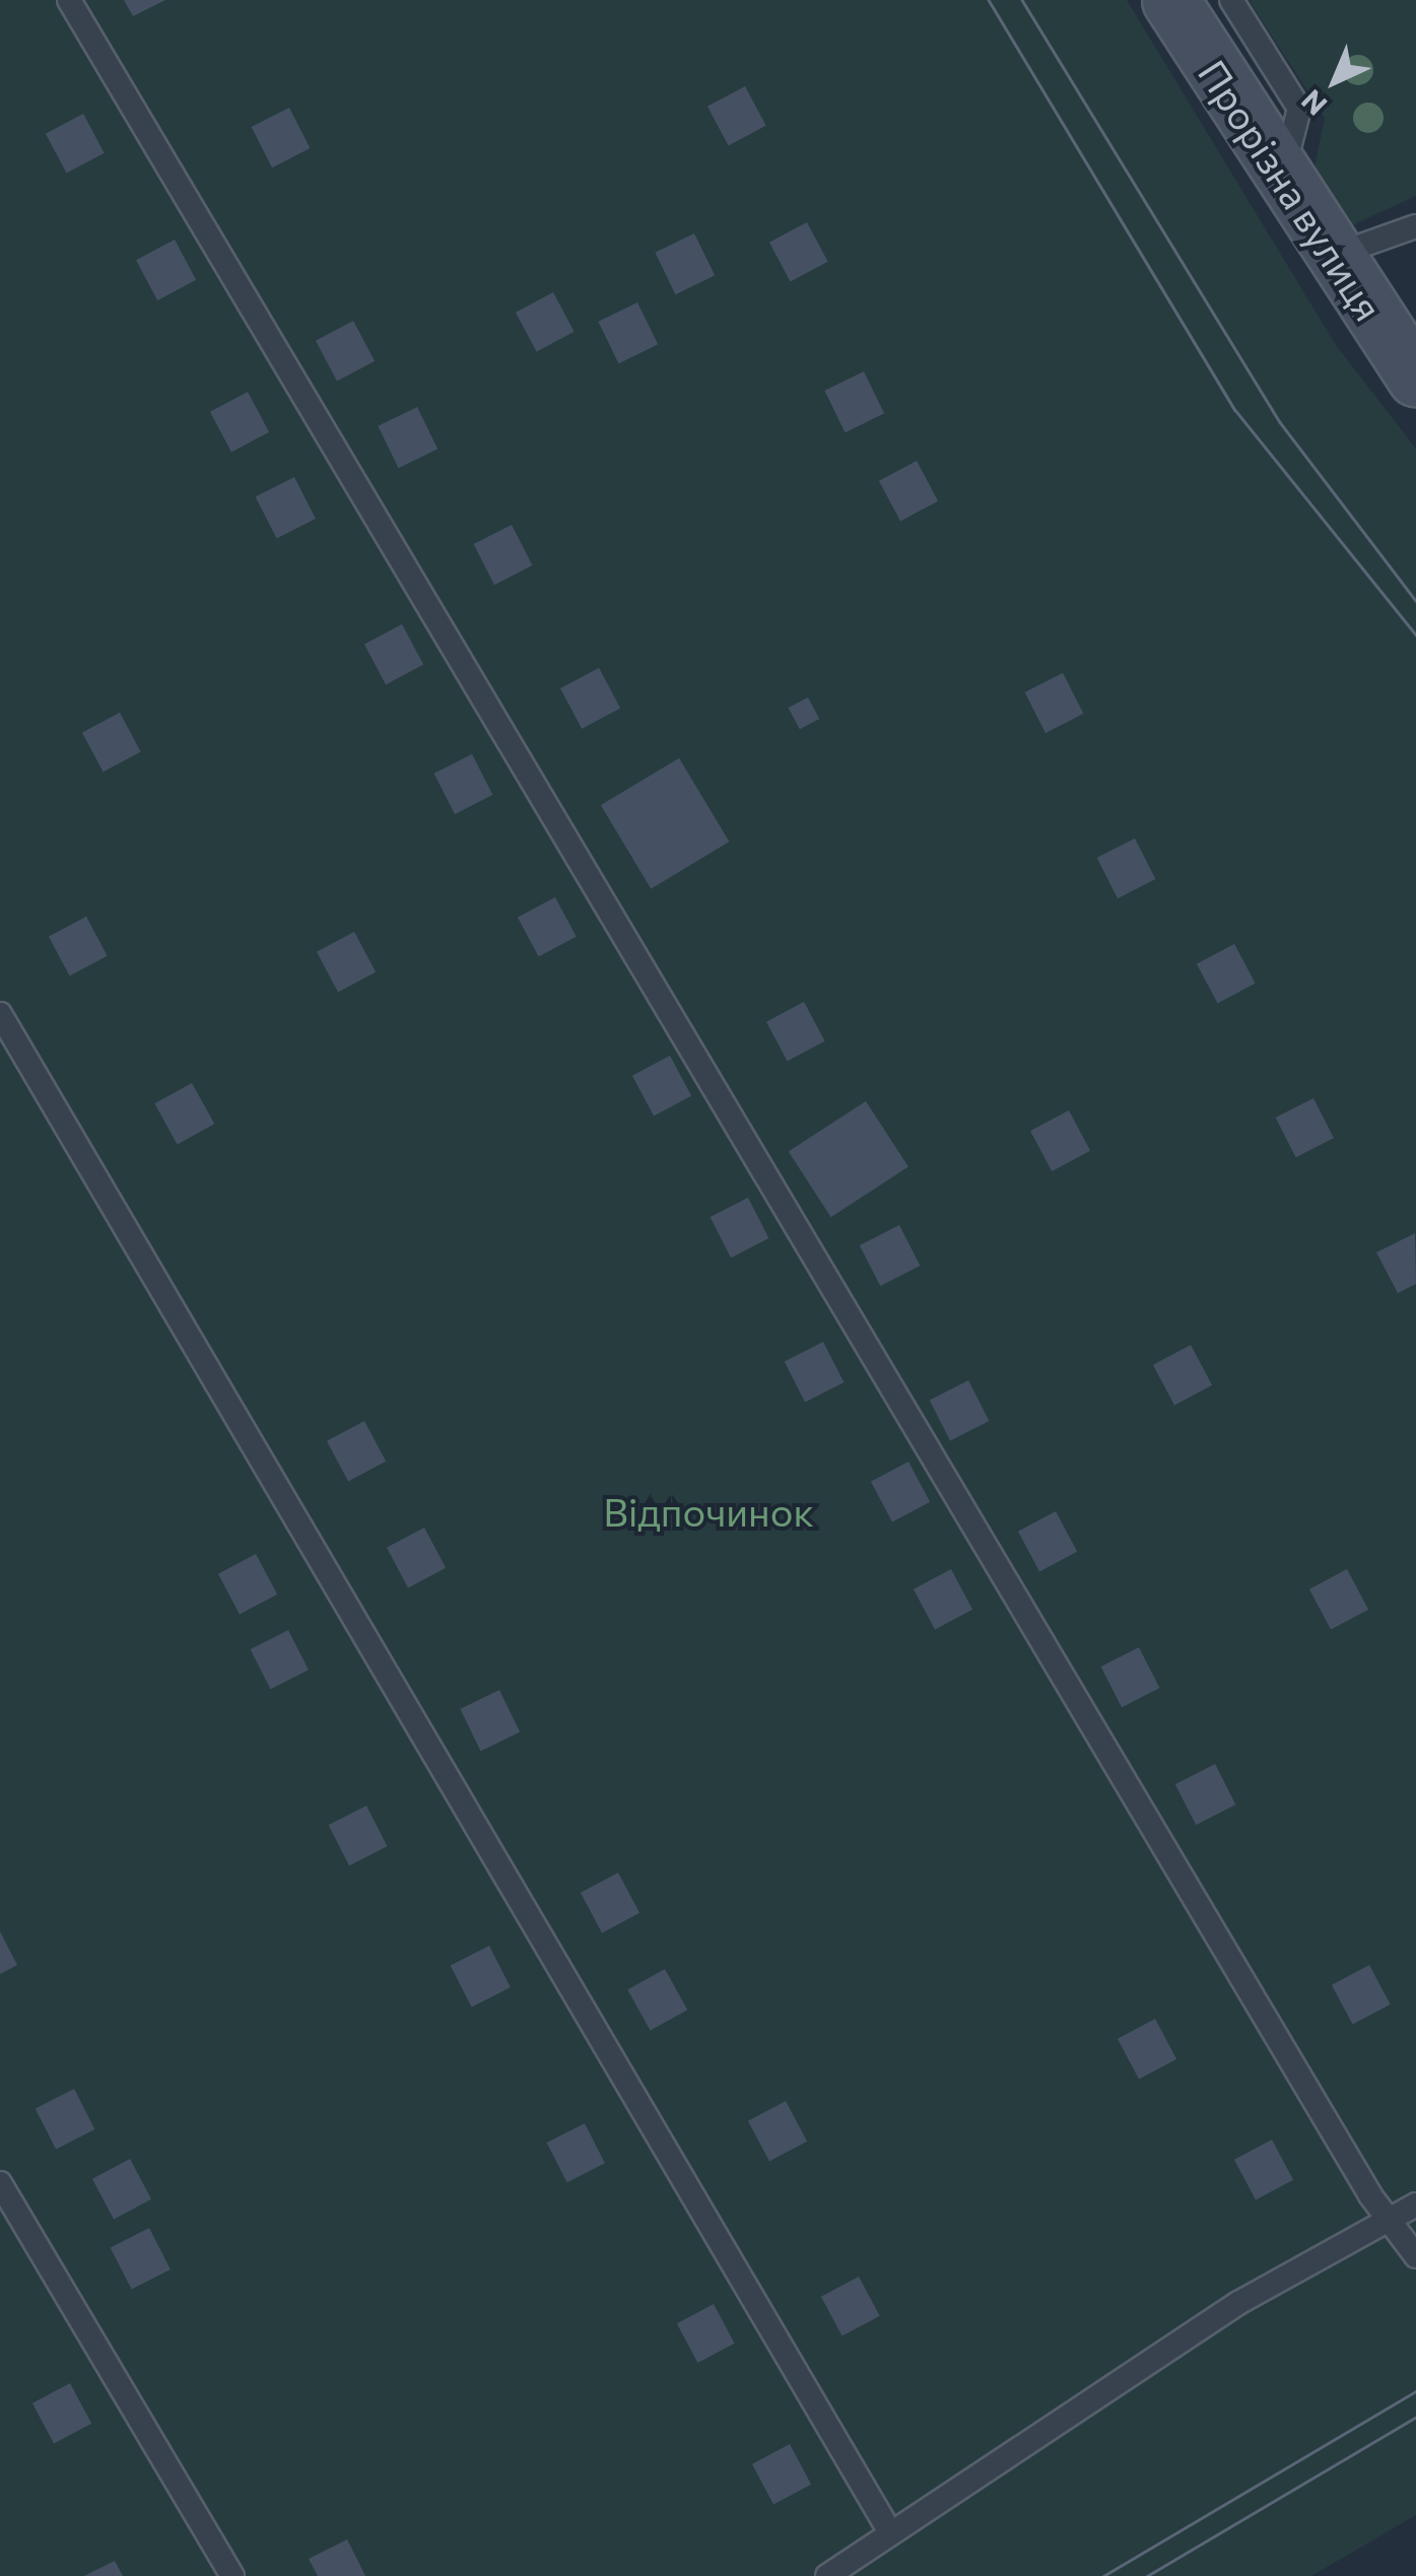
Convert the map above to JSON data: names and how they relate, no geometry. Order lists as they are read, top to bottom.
{
  "streets": {
    "main road": ["Прорізна вулиця"]
  },
  "parks": ["Відпочинок"],
  "north": "bottom left"
}
